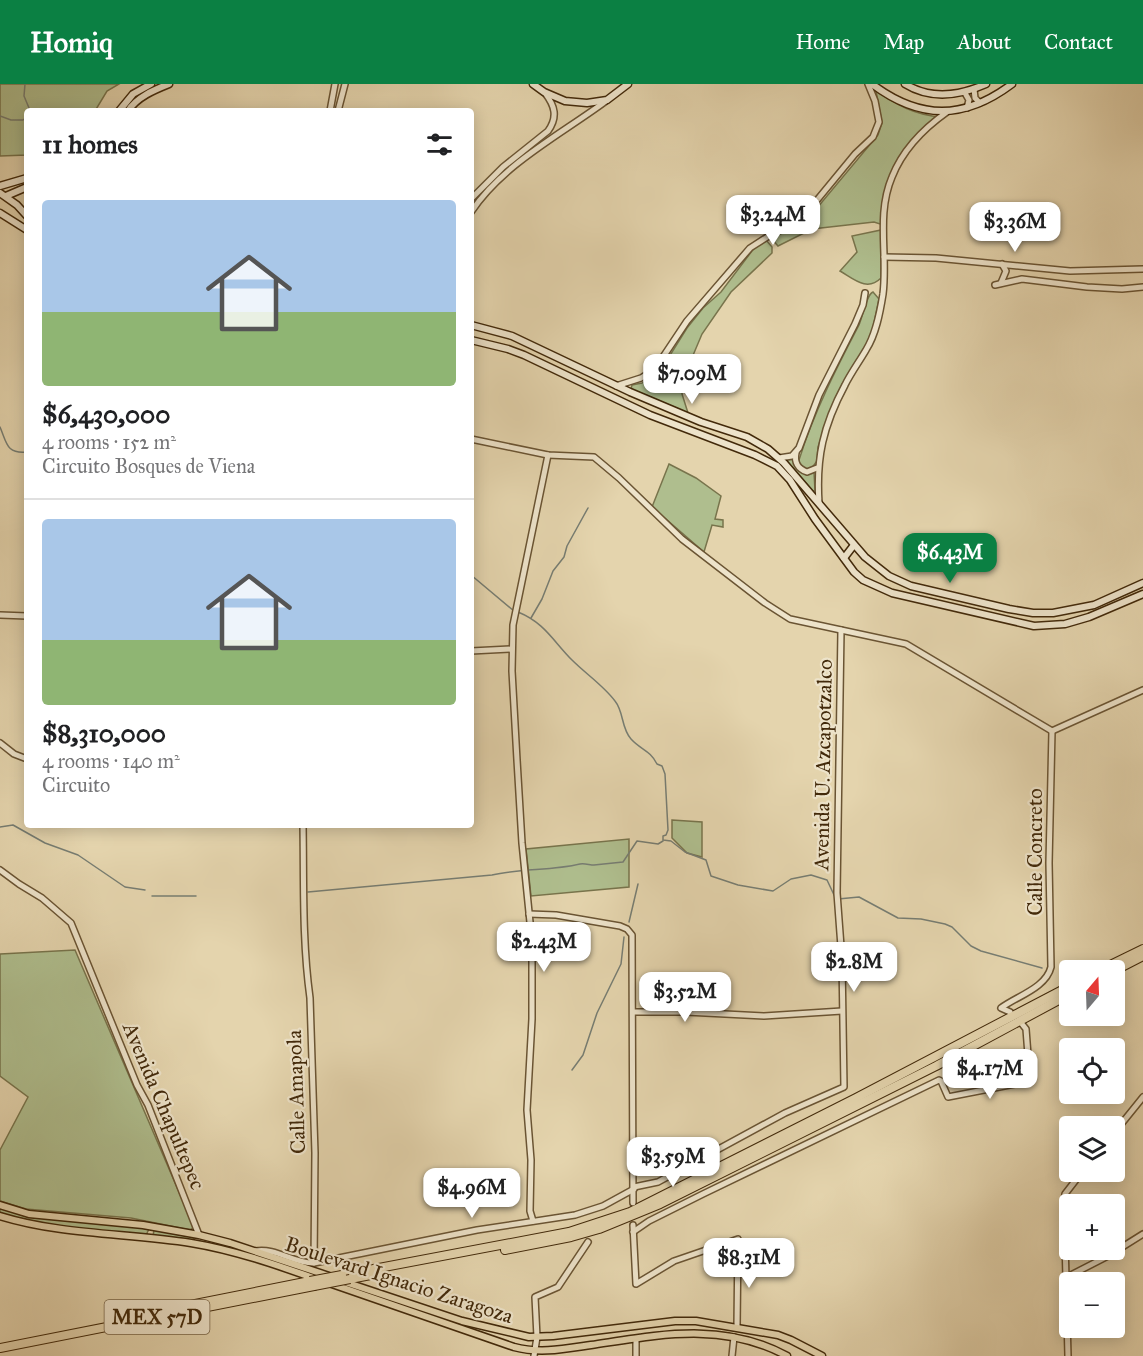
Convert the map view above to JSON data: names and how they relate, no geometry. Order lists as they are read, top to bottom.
{
  "streets": {
    "highway": ["MEX 57D"],
    "main road": ["Boulevard Ignacio Zaragoza"],
    "street": [
      "Avenida U. Azcapotzalco",
      "Calle Concreto",
      "Calle Amapola",
      "Avenida Chapultepec"
    ]
  },
  "crossings": [
    ["Avenida Chapultepec", "Boulevard Ignacio Zaragoza"]
  ],
  "north": "top",
  "page": {
    "header": "Homiq",
    "nav": [
      "Home",
      "Map",
      "About",
      "Contact"
    ],
    "heading": "11 homes",
    "list": [
      {
        "name": "$6,430,000",
        "note": "4 rooms · 152 m² · Circuito Bosques de Viena"
      },
      {
        "name": "$8,310,000",
        "note": "4 rooms · 140 m² · Circuito"
      }
    ],
    "price": [
      "$3.24M",
      "$3.36M",
      "$7.09M",
      "$6.43M",
      "$2.43M",
      "$2.8M",
      "$3.52M",
      "$4.17M",
      "$3.59M",
      "$4.96M",
      "$8.31M"
    ],
    "map_buttons": ["+", "−"]
  }
}
